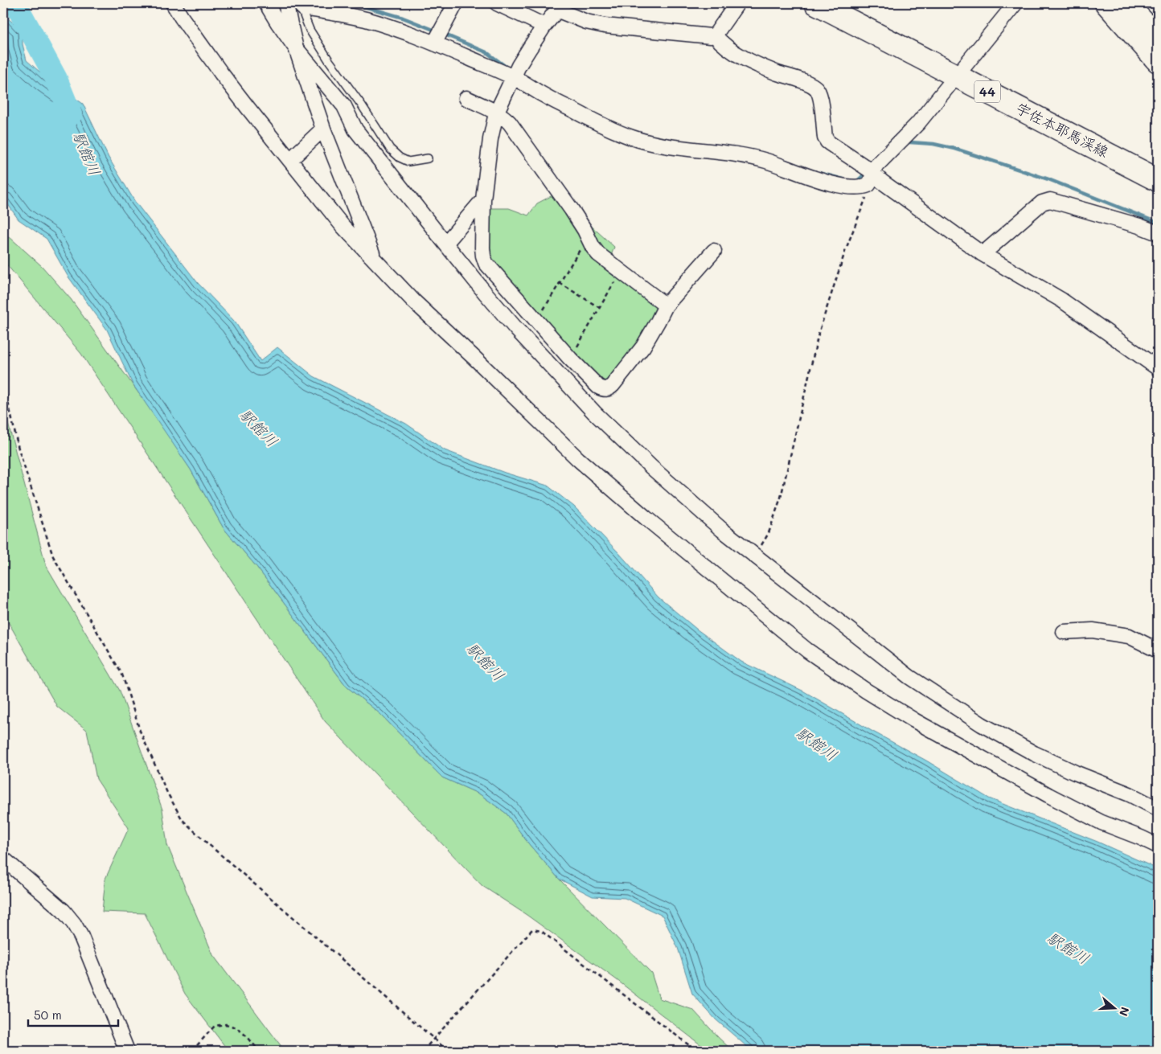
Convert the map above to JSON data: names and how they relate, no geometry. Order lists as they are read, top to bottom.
{
  "streets": {
    "main road": ["44", "宇佐本耶馬渓線"]
  },
  "water": ["駅館川"],
  "scale_bar": "50 m",
  "north": "right"
}
